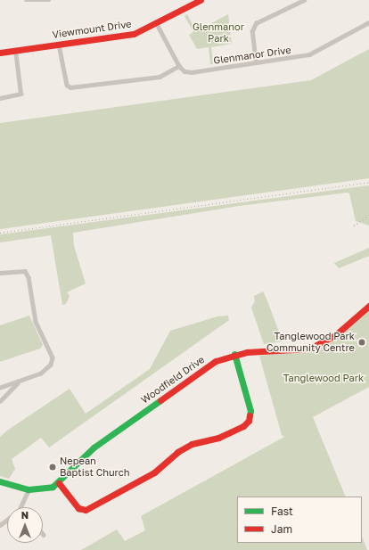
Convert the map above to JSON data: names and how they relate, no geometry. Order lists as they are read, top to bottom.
{
  "streets": {
    "street": ["Viewmount Drive", "Glenmanor Drive", "Woodfield Drive"]
  },
  "parks": ["Glenmanor Park", "Tanglewood Park"],
  "places": ["Tanglewood Park Community Centre", "Nepean Baptist Church"],
  "legend": ["Fast", "Jam"],
  "north": "top"
}
